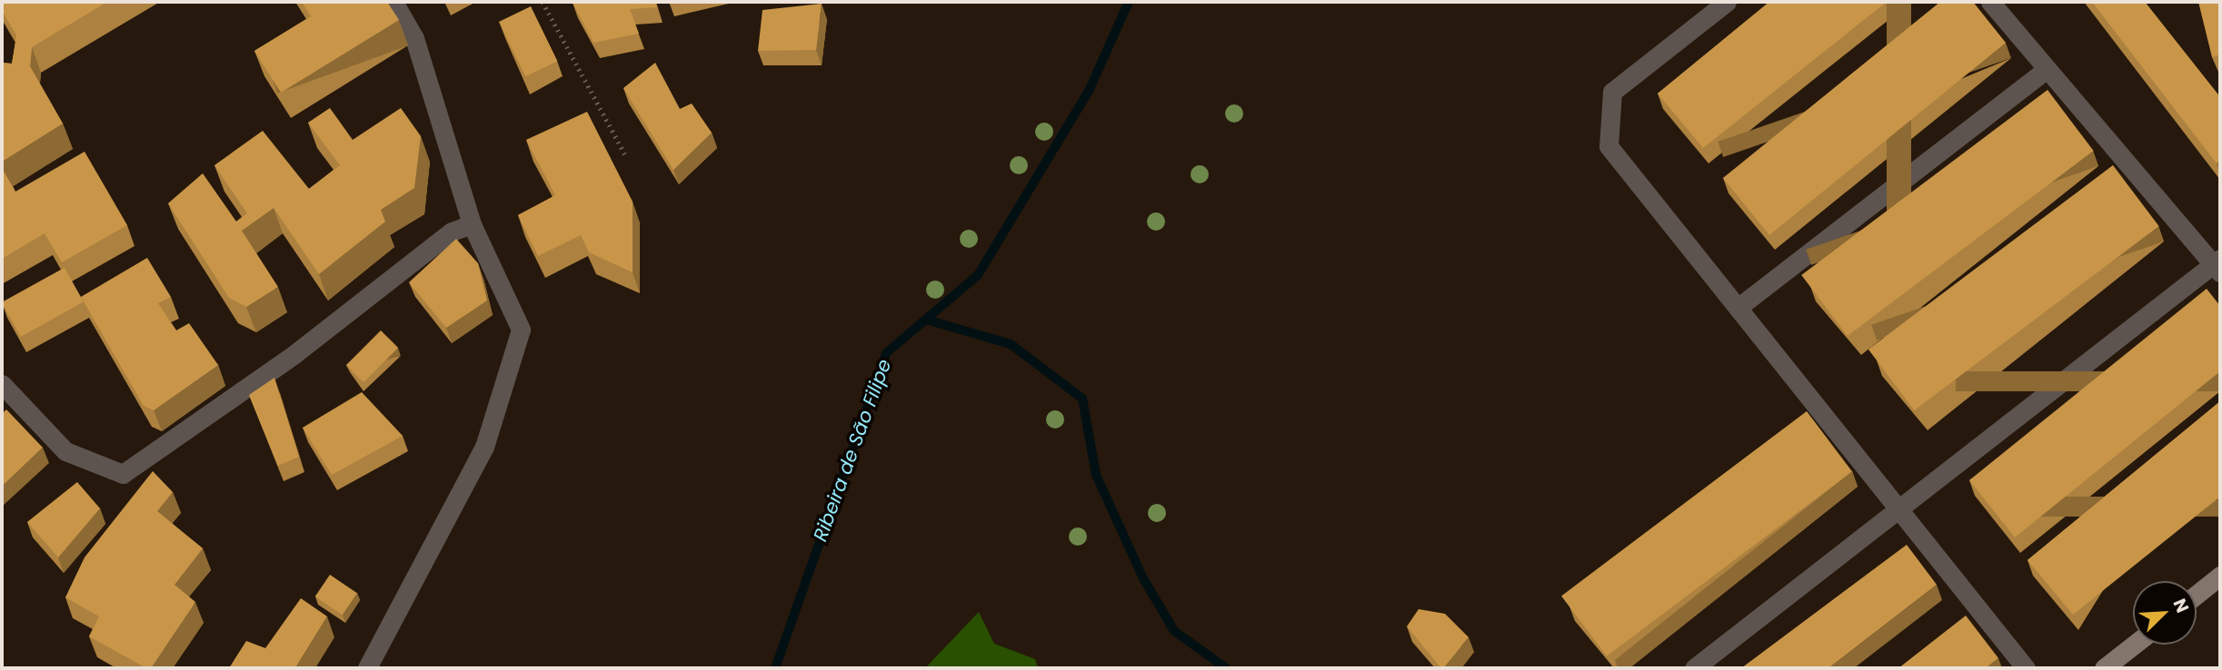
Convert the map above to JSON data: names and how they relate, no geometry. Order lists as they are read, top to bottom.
{
  "water": ["Ribeira de São Filipe"],
  "north": "top right"
}
